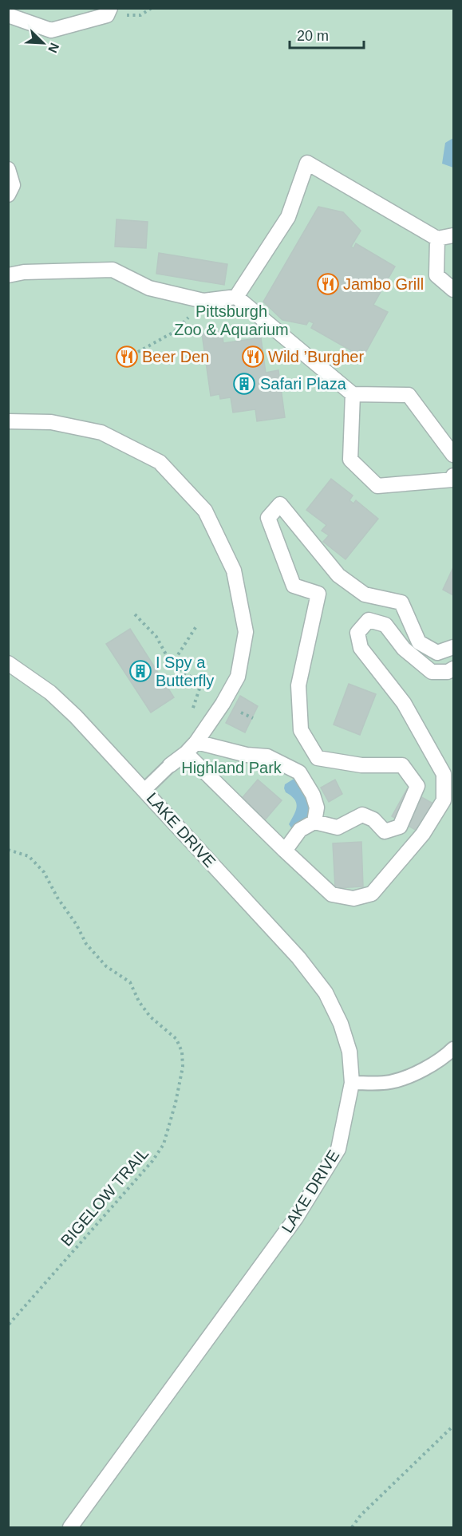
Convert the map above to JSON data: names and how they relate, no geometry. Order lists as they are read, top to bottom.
{
  "streets": {
    "street": ["LAKE DRIVE"],
    "path": ["BIGELOW TRAIL"]
  },
  "parks": ["Pittsburgh Zoo & Aquarium", "Highland Park"],
  "places": {
    "restaurant": ["Jambo Grill", "Beer Den", "Wild ’Burgher"],
    "building": ["Safari Plaza", "I Spy a Butterfly"]
  },
  "scale_bar": "20 m",
  "north": "bottom right"
}
